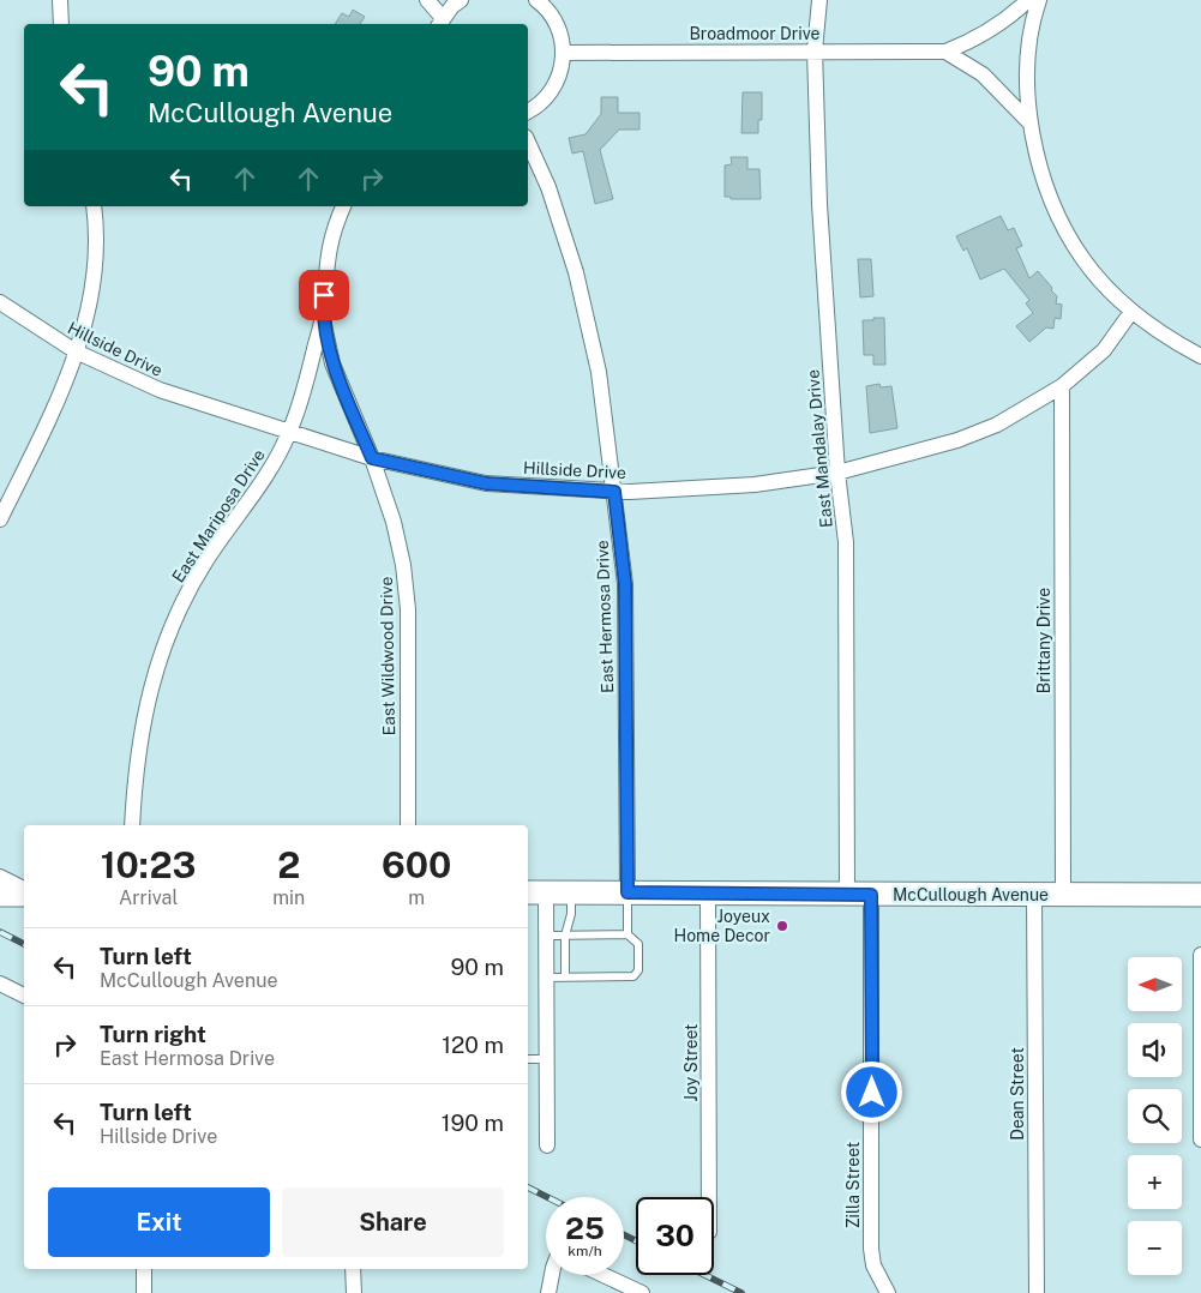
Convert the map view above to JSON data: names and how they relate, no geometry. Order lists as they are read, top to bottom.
{
  "streets": {
    "main road": ["McCullough Avenue"],
    "street": [
      "Broadmoor Drive",
      "Hillside Drive",
      "East Mandalay Drive",
      "East Mariposa Drive",
      "East Hermosa Drive",
      "Brittany Drive",
      "East Wildwood Drive",
      "Joy Street",
      "Dean Street",
      "Zilla Street"
    ]
  },
  "crossings": [
    ["Broadmoor Drive", "East Mandalay Drive"],
    ["Hillside Drive", "East Mandalay Drive"],
    ["Hillside Drive", "East Mariposa Drive"],
    ["Hillside Drive", "East Hermosa Drive"],
    ["Hillside Drive", "Brittany Drive"],
    ["Hillside Drive", "East Wildwood Drive"],
    ["East Mandalay Drive", "McCullough Avenue"],
    ["East Mariposa Drive", "East Wildwood Drive"],
    ["East Hermosa Drive", "McCullough Avenue"],
    ["Brittany Drive", "McCullough Avenue"],
    ["McCullough Avenue", "Joy Street"],
    ["McCullough Avenue", "Dean Street"],
    ["McCullough Avenue", "Zilla Street"]
  ],
  "places": ["Joyeux Home Decor"],
  "north": "left",
  "page": {
    "turn": ["90 m", "McCullough Avenue"],
    "eta": [
      "10:23",
      "Arrival",
      "2",
      "min",
      "600",
      "m"
    ],
    "list": [
      {
        "name": "Turn left",
        "note": "McCullough Avenue",
        "value": "90 m"
      },
      {
        "name": "Turn right",
        "note": "East Hermosa Drive",
        "value": "120 m"
      },
      {
        "name": "Turn left",
        "note": "Hillside Drive",
        "value": "190 m"
      }
    ],
    "map_buttons": ["+", "−"],
    "buttons": ["Exit", "Share"],
    "speed": "25 km/h",
    "limit": "30"
  }
}
